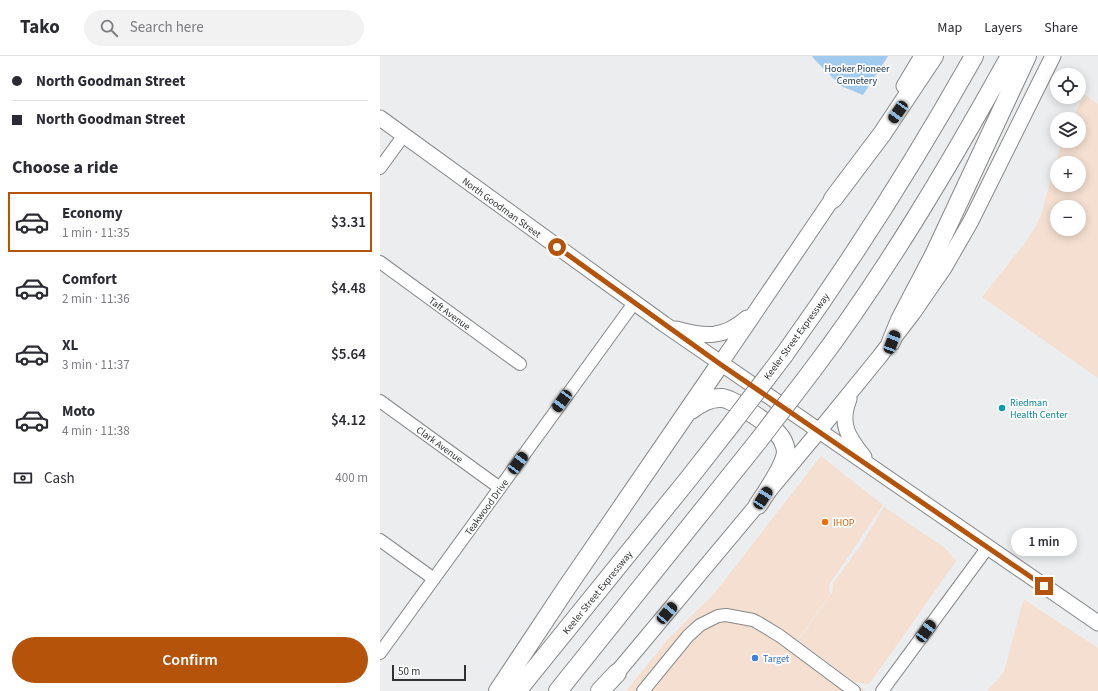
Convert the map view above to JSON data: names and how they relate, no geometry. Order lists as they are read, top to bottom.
{
  "streets": {
    "highway": ["Keeler Street Expressway"],
    "main road": ["North Goodman Street"],
    "street": ["Taft Avenue", "Clark Avenue", "Teakwood Drive"]
  },
  "crossings": [
    ["North Goodman Street", "Teakwood Drive"],
    ["Clark Avenue", "Teakwood Drive"]
  ],
  "parks": ["Hooker Pioneer Cemetery"],
  "places": ["Riedman Health Center", "IHOP", "Target"],
  "scale_bar": "50 m",
  "page": {
    "header": "Tako",
    "search": "Search here",
    "nav": ["Map", "Layers", "Share"],
    "banner": ["North Goodman Street", "North Goodman Street"],
    "map_buttons": ["+", "−"],
    "heading": "Choose a ride",
    "list": [
      {
        "name": "Economy",
        "note": "1 min · 11:35",
        "value": "$3.31"
      },
      {
        "name": "Comfort",
        "note": "2 min · 11:36",
        "value": "$4.48"
      },
      {
        "name": "XL",
        "note": "3 min · 11:37",
        "value": "$5.64"
      },
      {
        "name": "Moto",
        "note": "4 min · 11:38",
        "value": "$4.12"
      }
    ],
    "pay": ["Cash", "400 m"],
    "bubble": "1 min",
    "buttons": "Confirm",
    "scale": "50 m"
  }
}
